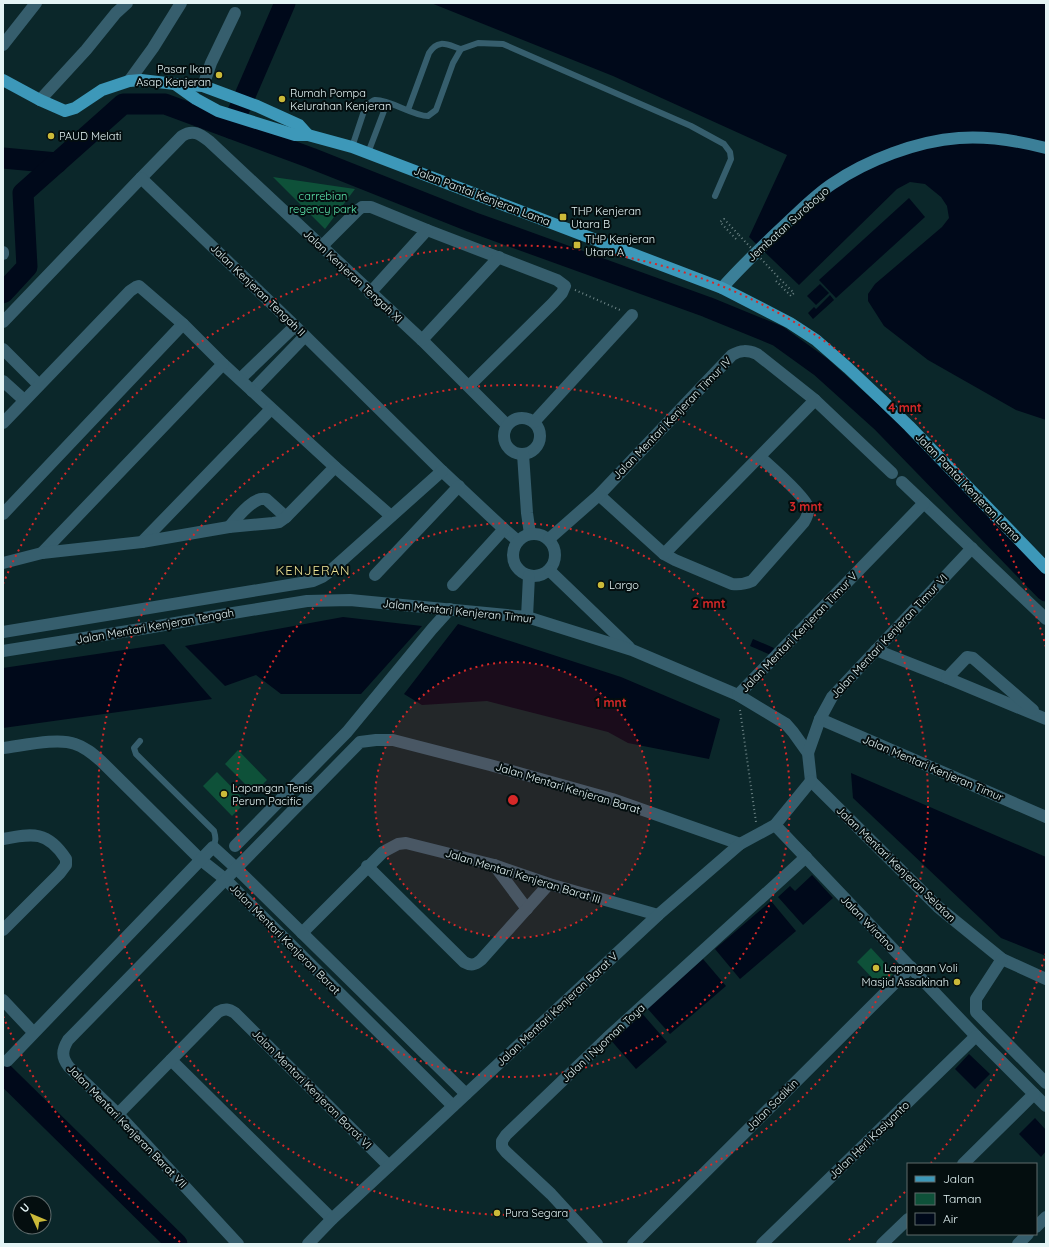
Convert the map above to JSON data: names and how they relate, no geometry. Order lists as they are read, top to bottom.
{
  "streets": {
    "main road": ["Jalan Pantai Kenjeran Lama"],
    "street": [
      "Jembatan Suroboyo",
      "Jalan Kenjeran Tengah XI",
      "Jalan Kenjeran Tengah II",
      "Jalan Mentari Kenjeran Timur IV",
      "Jalan Mentari Kenjeran Timur",
      "Jalan Mentari Kenjeran Tengah",
      "Jalan Mentari Kenjeran Timur V",
      "Jalan Mentari Kenjeran Timur VI",
      "Jalan Mentari Kenjeran Barat",
      "Jalan Mentari Kenjeran Selatan",
      "Jalan Mentari Kenjeran Barat III",
      "Jalan Wiratno",
      "Jalan Mentari Kenjeran Barat V",
      "Jalan I Nyoman Toya",
      "Jalan Mentari Kenjeran Barat VI",
      "Jalan Sadikin",
      "Jalan Mentari Kenjeran Barat VII",
      "Jalan Heri Kasiyanto"
    ]
  },
  "crossings": [
    ["Jalan Pantai Kenjeran Lama", "Jembatan Suroboyo"],
    ["Jalan Kenjeran Tengah XI", "Jalan Kenjeran Tengah II"],
    ["Jalan Kenjeran Tengah II", "Jalan Mentari Kenjeran Timur IV"],
    ["Jalan Mentari Kenjeran Timur", "Jalan Mentari Kenjeran Tengah"],
    ["Jalan Mentari Kenjeran Timur", "Jalan Mentari Kenjeran Timur V"],
    ["Jalan Mentari Kenjeran Timur", "Jalan Mentari Kenjeran Timur VI"],
    ["Jalan Mentari Kenjeran Timur", "Jalan Mentari Kenjeran Selatan"],
    ["Jalan Mentari Kenjeran Timur", "Jalan Mentari Kenjeran Barat V"],
    ["Jalan Mentari Kenjeran Timur V", "Jalan Mentari Kenjeran Barat V"],
    ["Jalan Mentari Kenjeran Barat", "Jalan Mentari Kenjeran Barat III"],
    ["Jalan Mentari Kenjeran Barat", "Jalan Mentari Kenjeran Barat V"],
    ["Jalan Mentari Kenjeran Barat", "Jalan Mentari Kenjeran Barat VII"],
    ["Jalan Mentari Kenjeran Selatan", "Jalan Mentari Kenjeran Barat V"],
    ["Jalan Mentari Kenjeran Barat III", "Jalan Mentari Kenjeran Barat V"],
    ["Jalan Wiratno", "Jalan Mentari Kenjeran Barat V"],
    ["Jalan Wiratno", "Jalan I Nyoman Toya"],
    ["Jalan Wiratno", "Jalan Sadikin"],
    ["Jalan Wiratno", "Jalan Heri Kasiyanto"],
    ["Jalan Mentari Kenjeran Barat V", "Jalan Mentari Kenjeran Barat VI"]
  ],
  "districts": ["KENJERAN"],
  "parks": ["carrebian regency park"],
  "places": {
    "other": [
      "Pasar Ikan Asap Kenjeran",
      "Rumah Pompa Kelurahan Kenjeran",
      "PAUD Melati",
      "Largo",
      "Lapangan Tenis Perum Pacific",
      "Lapangan Voli",
      "Masjid Assakinah",
      "Pura Segara"
    ],
    "transit": ["THP Kenjeran Utara B", "THP Kenjeran Utara A"]
  },
  "legend": ["Jalan", "Taman", "Air"],
  "north": "top left",
  "rings": [
    "4 mnt",
    "3 mnt",
    "2 mnt",
    "1 mnt"
  ]
}
